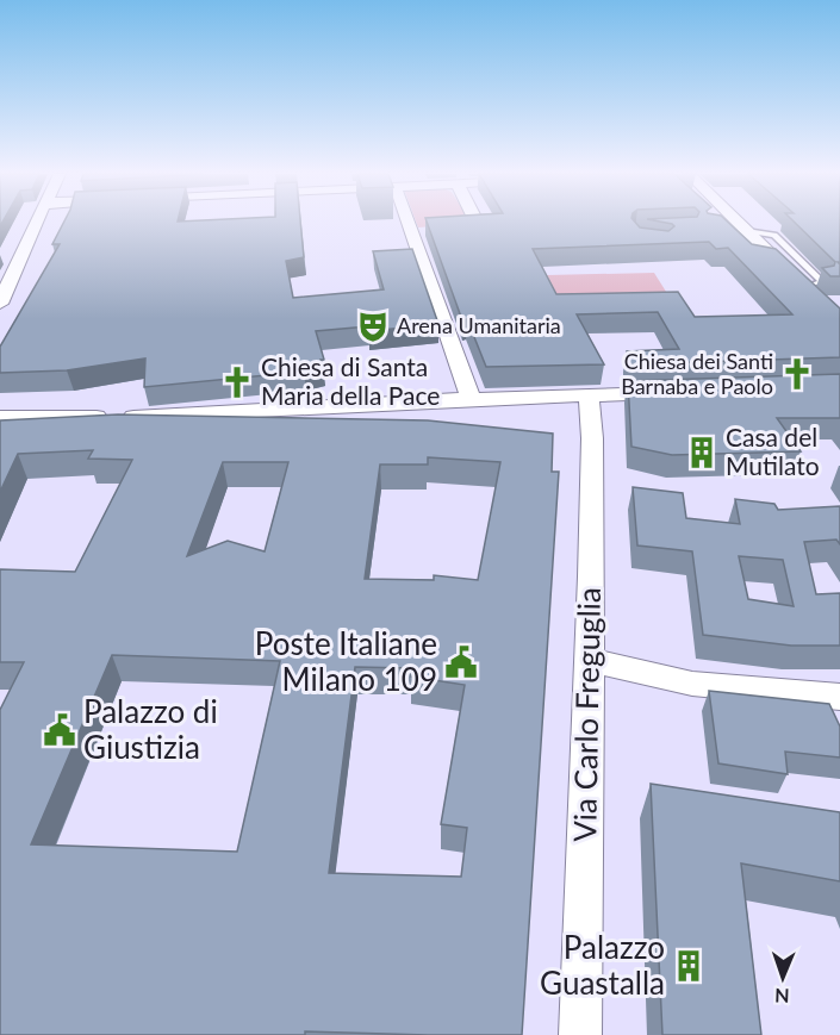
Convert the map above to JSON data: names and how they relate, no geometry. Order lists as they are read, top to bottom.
{
  "streets": {
    "street": ["Via Carlo Freguglia"]
  },
  "places": {
    "theatre": ["Arena Umanitaria"],
    "church": ["Chiesa dei Santi Barnaba e Paolo", "Chiesa di Santa Maria della Pace"],
    "building": ["Casa del Mutilato", "Palazzo Guastalla"],
    "public building": ["Poste Italiane Milano 109", "Palazzo di Giustizia"]
  },
  "north": "bottom"
}
